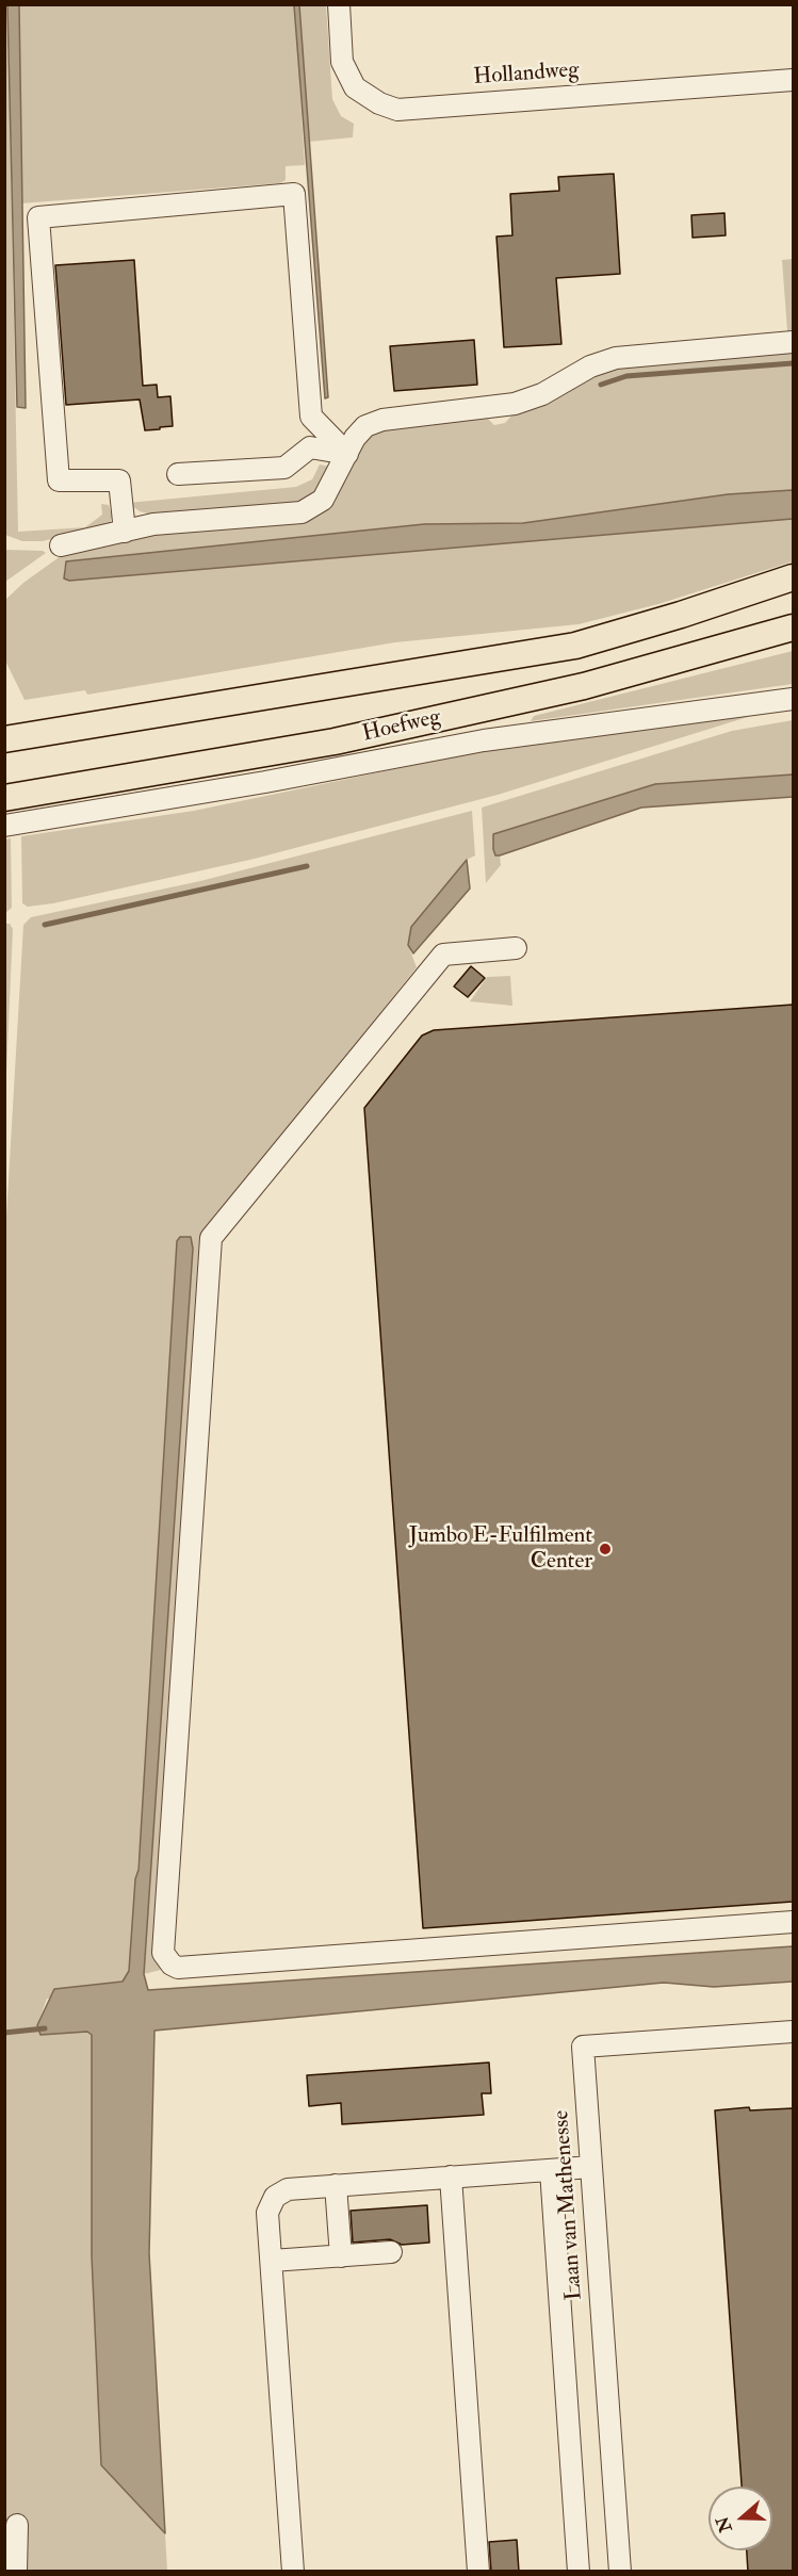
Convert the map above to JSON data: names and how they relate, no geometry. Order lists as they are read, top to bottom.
{
  "streets": {
    "main road": ["Hoefweg"],
    "street": ["Hollandweg", "Laan van Mathenesse"]
  },
  "places": ["Jumbo E-Fulfilment Center"],
  "north": "left"
}
